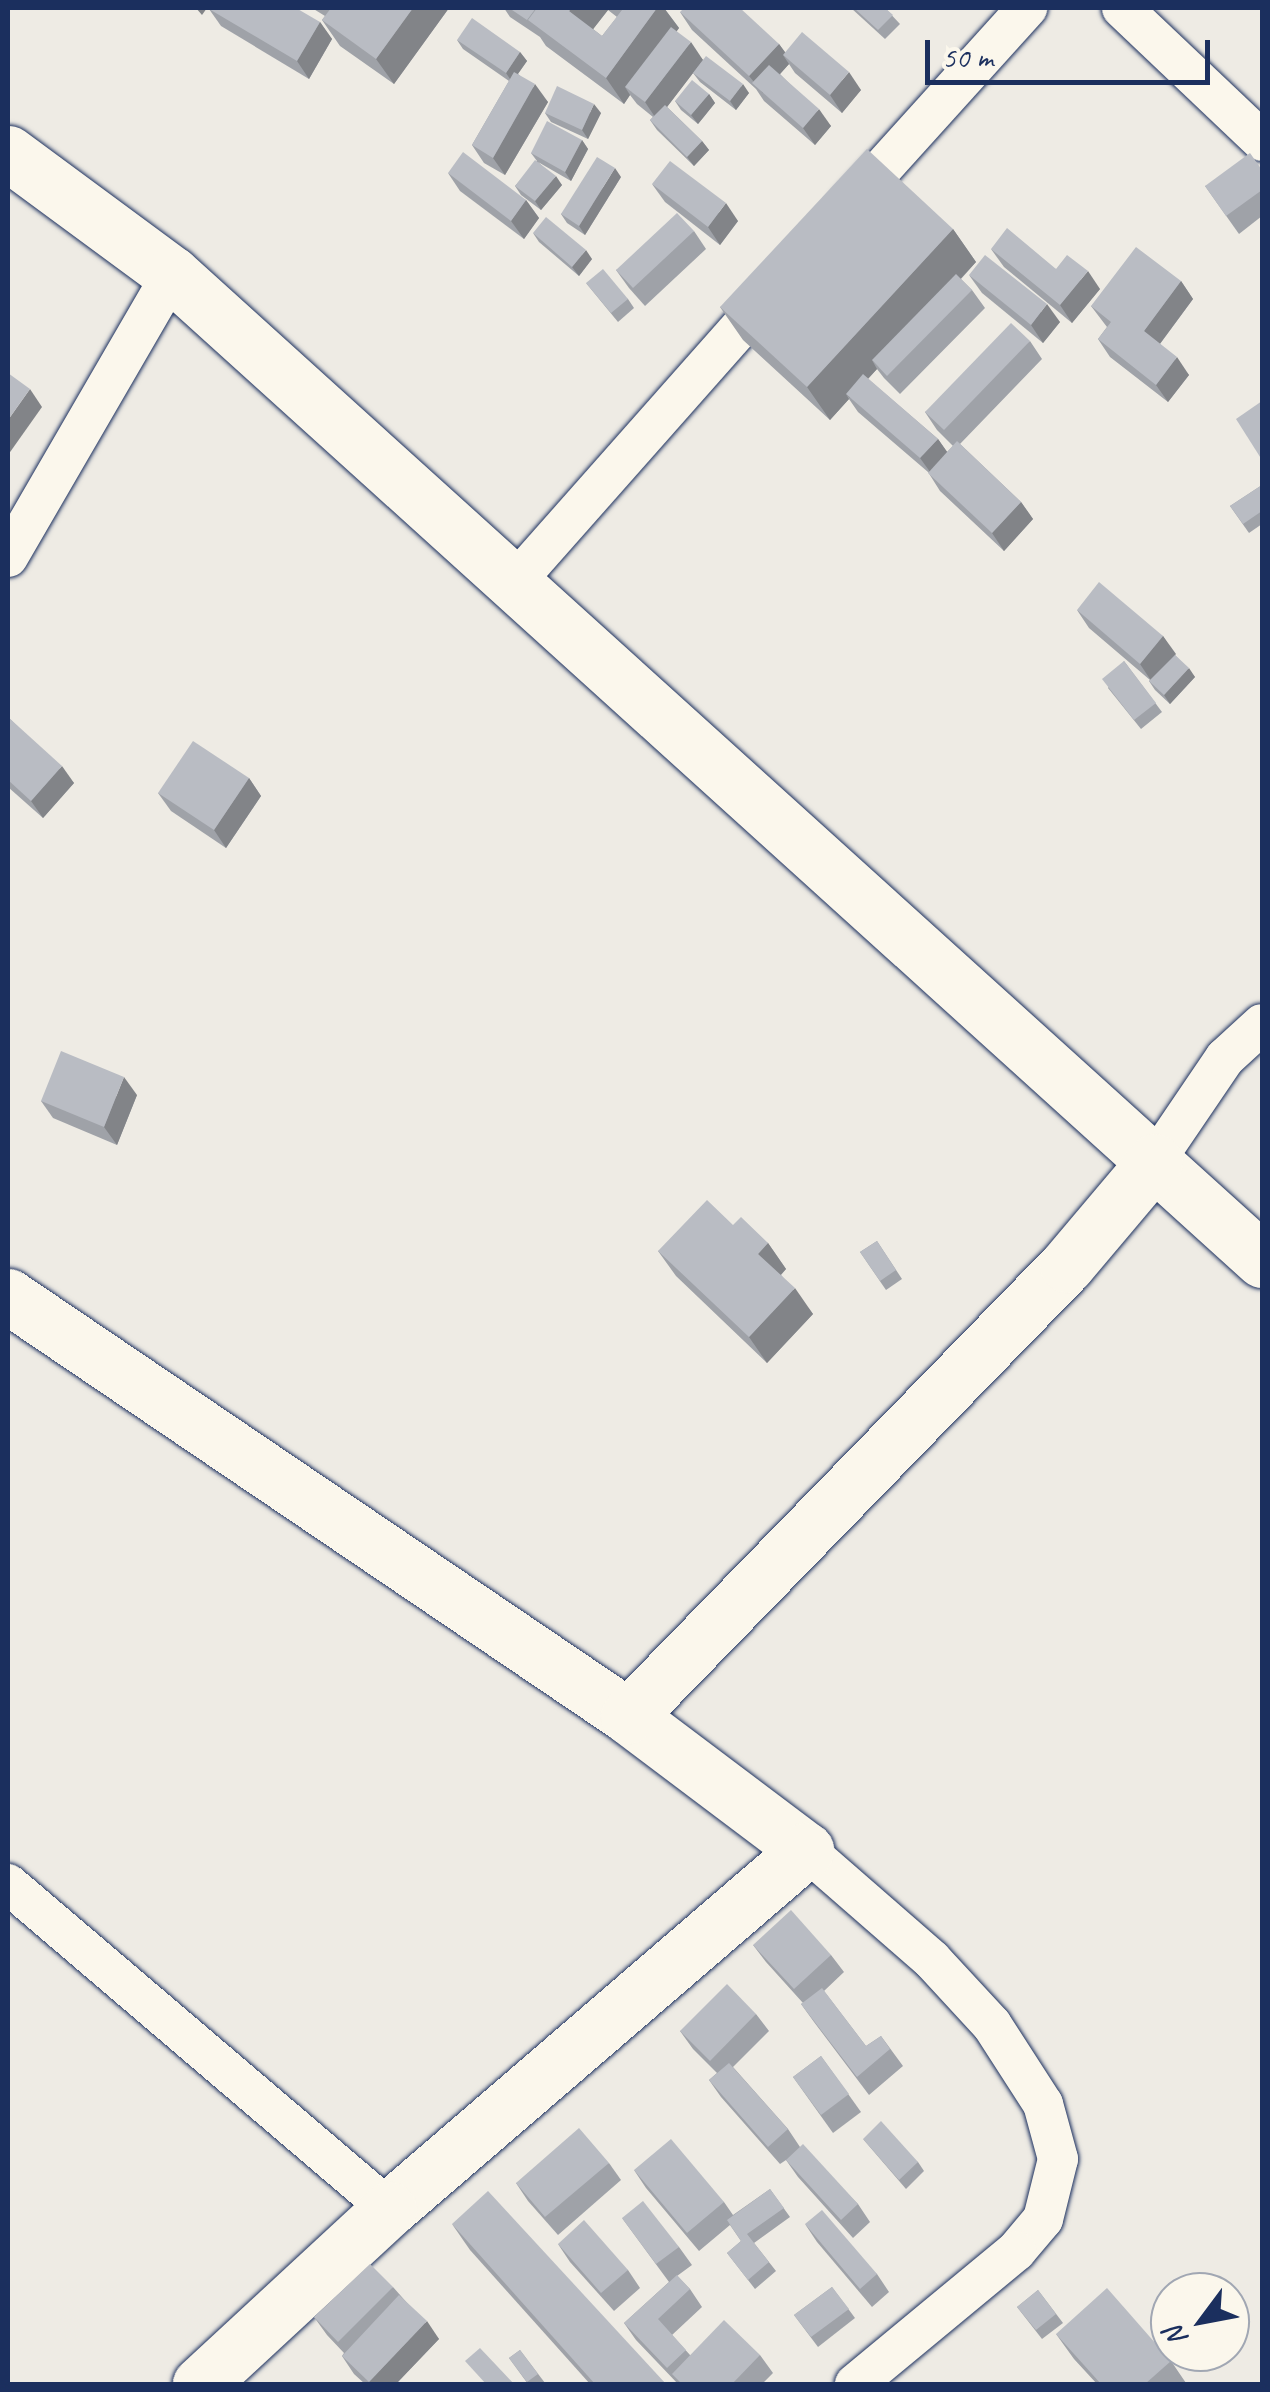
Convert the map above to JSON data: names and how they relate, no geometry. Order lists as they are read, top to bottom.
{
  "scale_bar": "50 m",
  "north": "bottom left"
}
